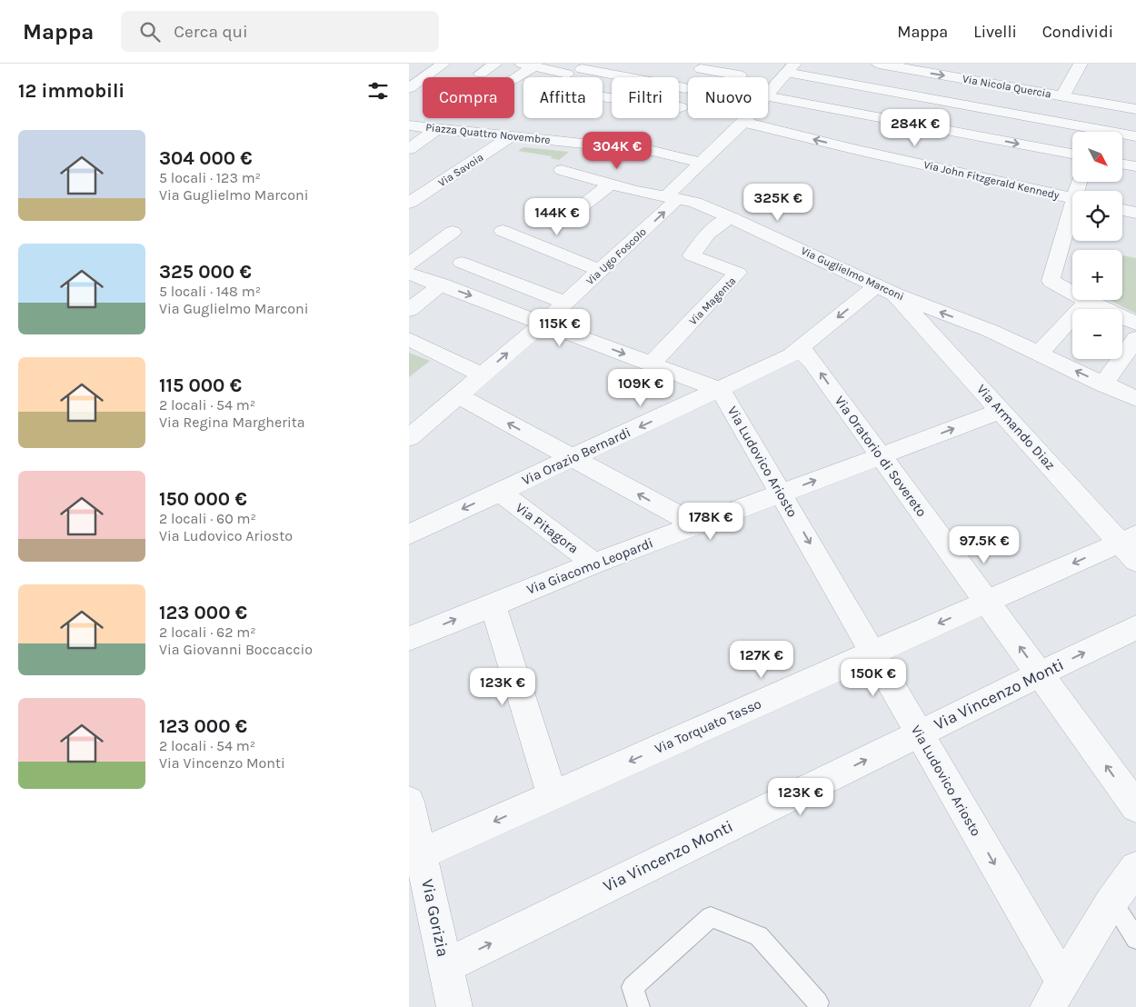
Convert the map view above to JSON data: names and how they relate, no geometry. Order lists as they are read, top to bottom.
{
  "streets": {
    "street": [
      "Via Nicola Quercia",
      "Piazza Quattro Novembre",
      "Via Savoia",
      "Via John Fitzgerald Kennedy",
      "Via Ugo Foscolo",
      "Via Guglielmo Marconi",
      "Via Magenta",
      "Via Armando Diaz",
      "Via Orazio Bernardi",
      "Via Oratorio di Sovereto",
      "Via Ludovico Ariosto",
      "Via Pitagora",
      "Via Giacomo Leopardi",
      "Via Vincenzo Monti",
      "Via Torquato Tasso",
      "Via Gorizia"
    ]
  },
  "crossings": [
    ["Piazza Quattro Novembre", "Via Savoia"],
    ["Piazza Quattro Novembre", "Via Ugo Foscolo"],
    ["Via John Fitzgerald Kennedy", "Via Ugo Foscolo"],
    ["Via Ugo Foscolo", "Via Guglielmo Marconi"],
    ["Via Guglielmo Marconi", "Via Magenta"],
    ["Via Guglielmo Marconi", "Via Armando Diaz"],
    ["Via Guglielmo Marconi", "Via Orazio Bernardi"],
    ["Via Armando Diaz", "Via Orazio Bernardi"],
    ["Via Armando Diaz", "Via Giacomo Leopardi"],
    ["Via Armando Diaz", "Via Torquato Tasso"],
    ["Via Orazio Bernardi", "Via Oratorio di Sovereto"],
    ["Via Orazio Bernardi", "Via Ludovico Ariosto"],
    ["Via Orazio Bernardi", "Via Pitagora"],
    ["Via Oratorio di Sovereto", "Via Giacomo Leopardi"],
    ["Via Oratorio di Sovereto", "Via Vincenzo Monti"],
    ["Via Oratorio di Sovereto", "Via Torquato Tasso"],
    ["Via Ludovico Ariosto", "Via Giacomo Leopardi"],
    ["Via Ludovico Ariosto", "Via Vincenzo Monti"],
    ["Via Ludovico Ariosto", "Via Torquato Tasso"],
    ["Via Pitagora", "Via Giacomo Leopardi"],
    ["Via Vincenzo Monti", "Via Gorizia"],
    ["Via Torquato Tasso", "Via Gorizia"]
  ],
  "one_way": [
    "Via Orazio Bernardi",
    "Via Oratorio di Sovereto",
    "Via Ludovico Ariosto",
    "Via Giacomo Leopardi",
    "Via Vincenzo Monti",
    "Via Torquato Tasso"
  ],
  "north": "bottom right",
  "page": {
    "header": "Mappa",
    "search": "Cerca qui",
    "nav": ["Mappa", "Livelli", "Condividi"],
    "heading": "12 immobili",
    "chip": [
      "Compra",
      "Affitta",
      "Filtri",
      "Nuovo"
    ],
    "price": [
      "284K €",
      "304K €",
      "325K €",
      "144K €",
      "115K €",
      "109K €",
      "178K €",
      "97.5K €",
      "127K €",
      "150K €",
      "123K €",
      "123K €"
    ],
    "list": [
      {
        "name": "304 000 €",
        "note": "5 locali · 123 m² · Via Guglielmo Marconi"
      },
      {
        "name": "325 000 €",
        "note": "5 locali · 148 m² · Via Guglielmo Marconi"
      },
      {
        "name": "115 000 €",
        "note": "2 locali · 54 m² · Via Regina Margherita"
      },
      {
        "name": "150 000 €",
        "note": "2 locali · 60 m² · Via Ludovico Ariosto"
      },
      {
        "name": "123 000 €",
        "note": "2 locali · 62 m² · Via Giovanni Boccaccio"
      },
      {
        "name": "123 000 €",
        "note": "2 locali · 54 m² · Via Vincenzo Monti"
      }
    ],
    "map_buttons": ["+", "−"]
  }
}
